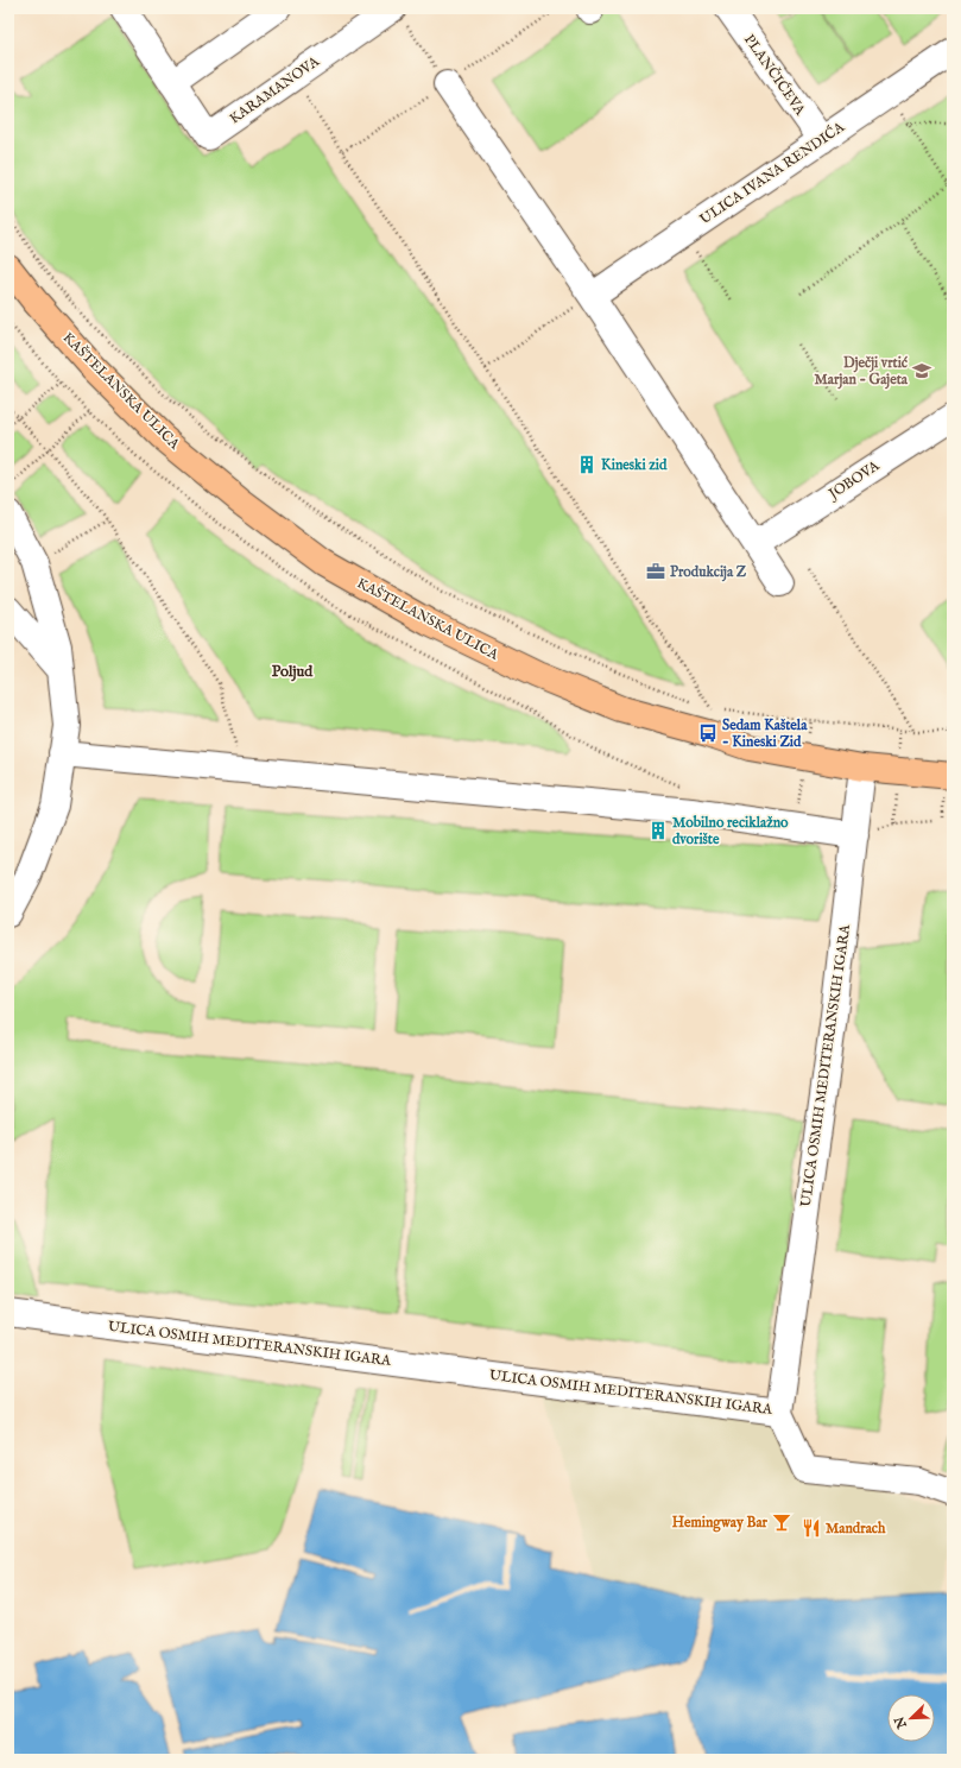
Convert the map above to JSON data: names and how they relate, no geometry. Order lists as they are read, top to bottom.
{
  "streets": {
    "main road": ["KAŠTELANSKA ULICA"],
    "street": [
      "PLANČIĆEVA",
      "KARAMANOVA",
      "ULICA IVANA RENDIĆA",
      "JOBOVA",
      "ULICA OSMIH MEDITERANSKIH IGARA"
    ]
  },
  "crossings": [
    ["PLANČIĆEVA", "ULICA IVANA RENDIĆA"],
    ["KAŠTELANSKA ULICA", "ULICA OSMIH MEDITERANSKIH IGARA"]
  ],
  "districts": ["Poljud"],
  "places": {
    "school or university": ["Dječji vrtić Marjan - Gajeta"],
    "building": ["Kineski zid", "Mobilno reciklažno dvorište"],
    "office": ["Produkcija Z"],
    "bus stop": ["Sedam Kaštela - Kineski Zid"],
    "bar": ["Hemingway Bar"],
    "restaurant": ["Mandrach"]
  },
  "north": "bottom left"
}
